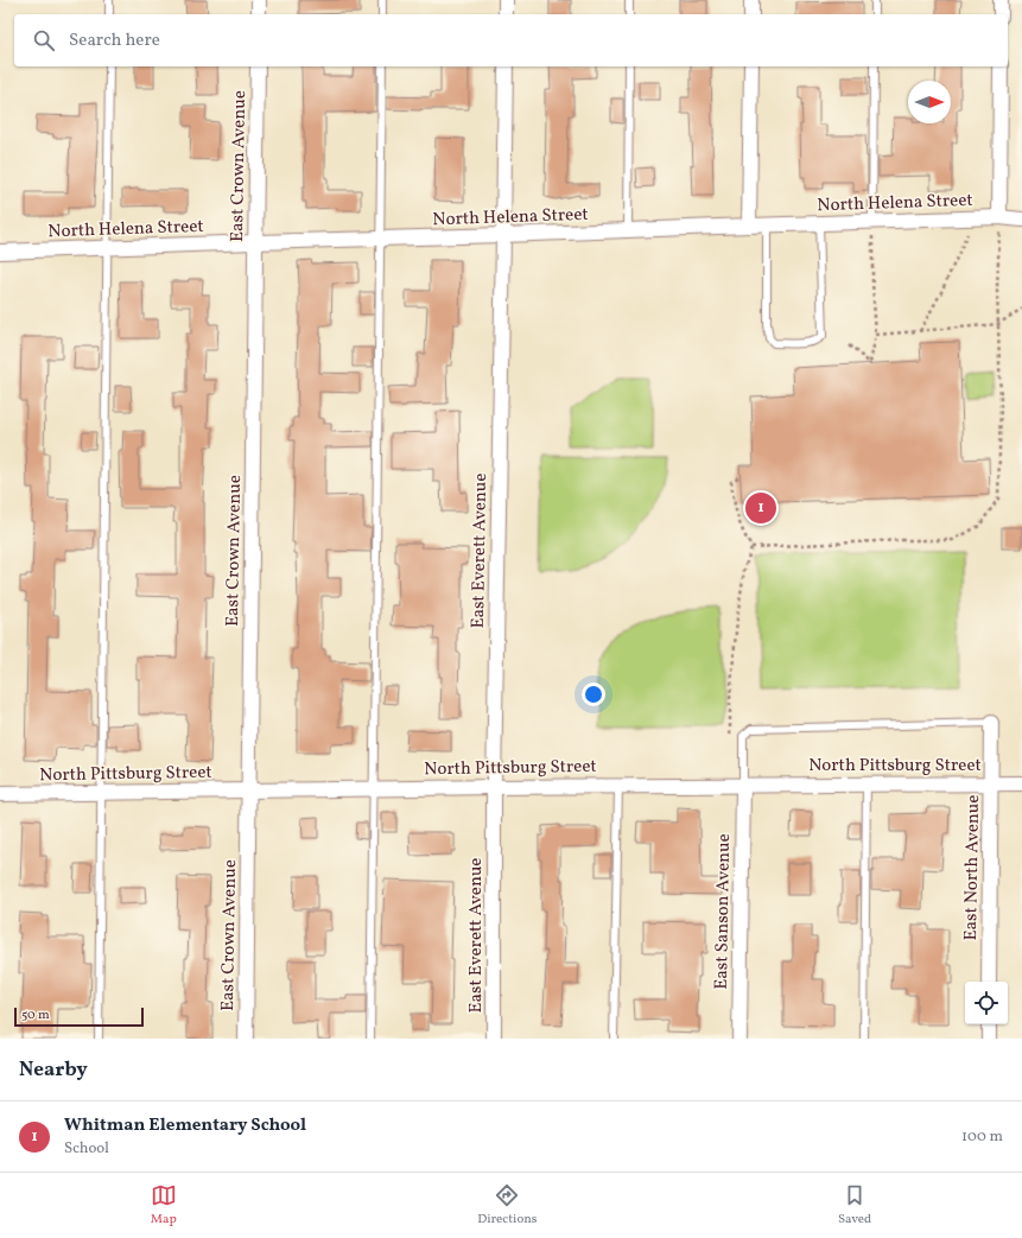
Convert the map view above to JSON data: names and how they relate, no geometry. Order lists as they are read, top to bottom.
{
  "streets": {
    "street": [
      "East Crown Avenue",
      "North Helena Street",
      "East Everett Avenue",
      "North Pittsburg Street",
      "East North Avenue",
      "East Sanson Avenue"
    ]
  },
  "crossings": [
    ["East Crown Avenue", "North Helena Street"],
    ["East Crown Avenue", "North Pittsburg Street"],
    ["North Helena Street", "East Everett Avenue"],
    ["East Everett Avenue", "North Pittsburg Street"],
    ["North Pittsburg Street", "East North Avenue"],
    ["North Pittsburg Street", "East Sanson Avenue"]
  ],
  "scale_bar": "50 m",
  "north": "right",
  "page": {
    "search": "Search here",
    "pins": "1",
    "scale": "50 m",
    "heading": "Nearby",
    "list": [
      {
        "mark": "1",
        "name": "Whitman Elementary School",
        "note": "School",
        "value": "100 m"
      }
    ],
    "nav": ["Map", "Directions", "Saved"]
  }
}
